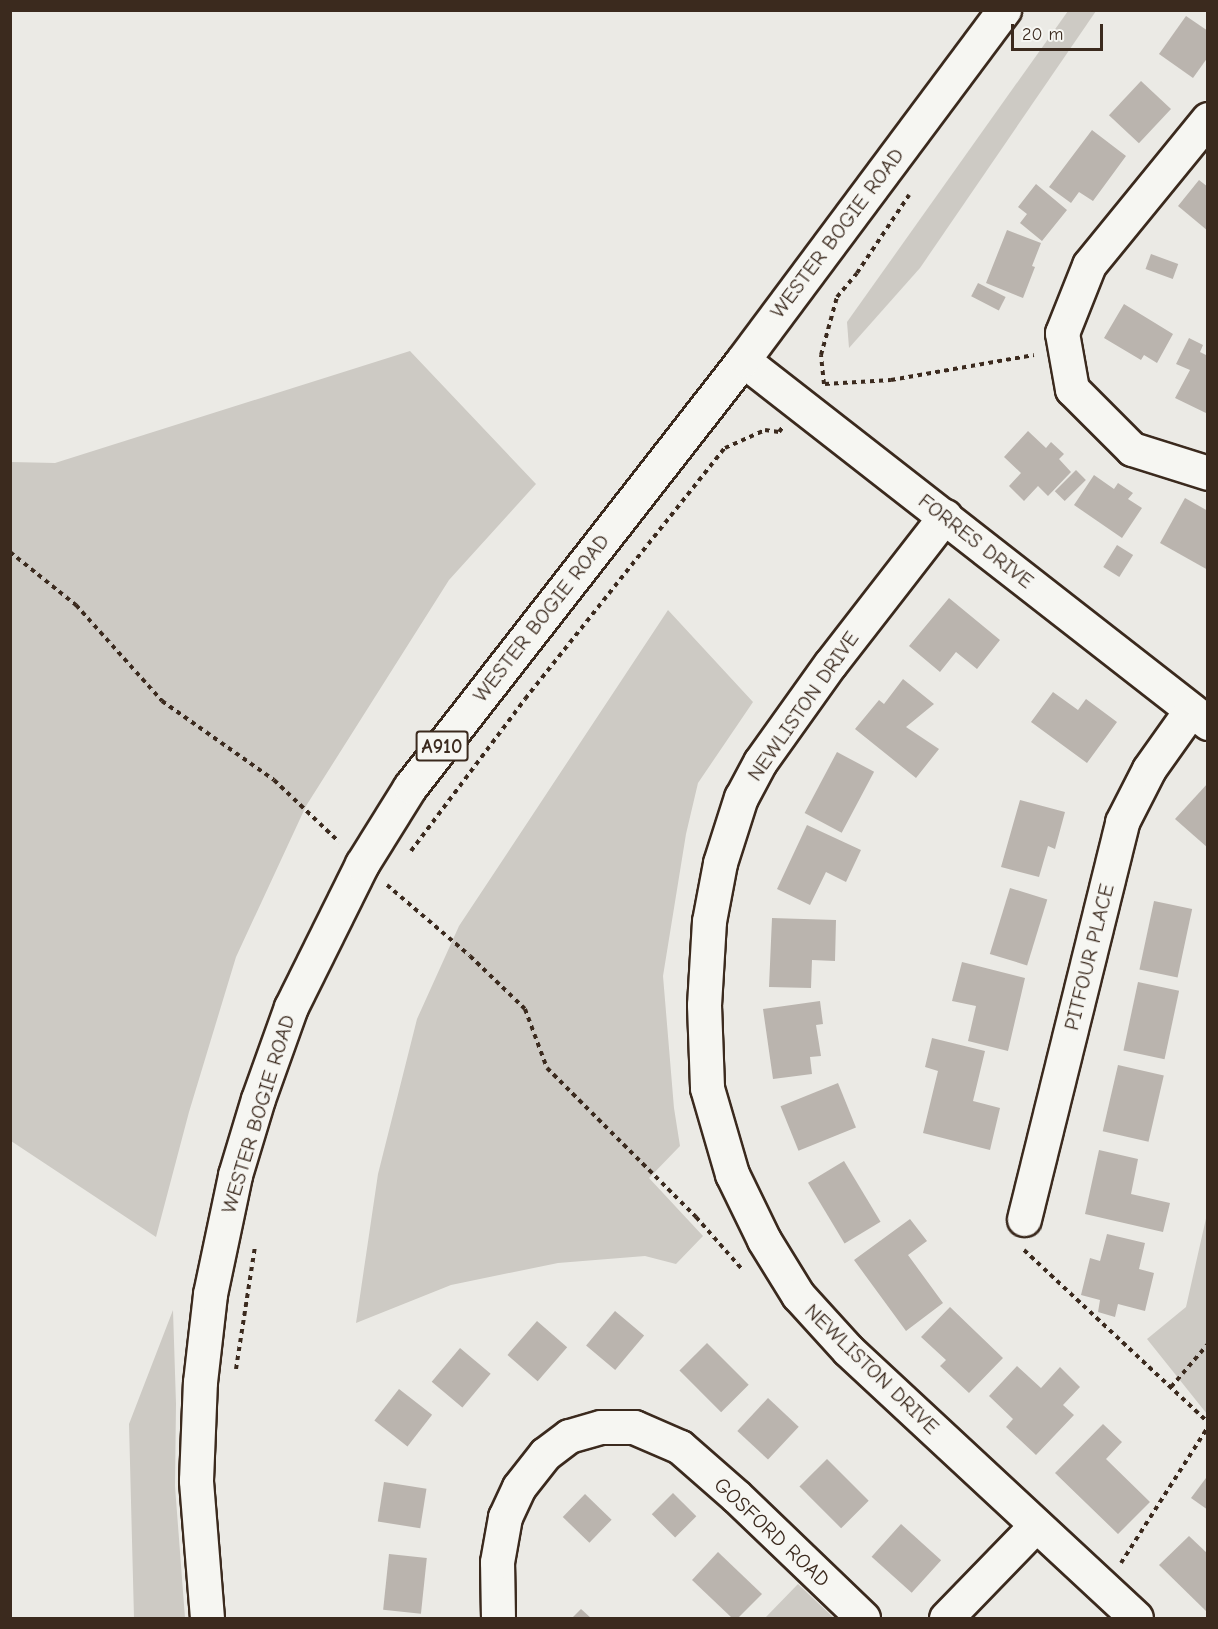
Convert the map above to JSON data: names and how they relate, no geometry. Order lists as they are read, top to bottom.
{
  "streets": {
    "street": [
      "WESTER BOGIE ROAD",
      "FORRES DRIVE",
      "NEWLISTON DRIVE",
      "A910",
      "PITFOUR PLACE",
      "GOSFORD ROAD"
    ]
  },
  "crossings": [
    ["WESTER BOGIE ROAD", "FORRES DRIVE"],
    ["FORRES DRIVE", "NEWLISTON DRIVE"],
    ["FORRES DRIVE", "PITFOUR PLACE"]
  ],
  "scale_bar": "20 m"
}
